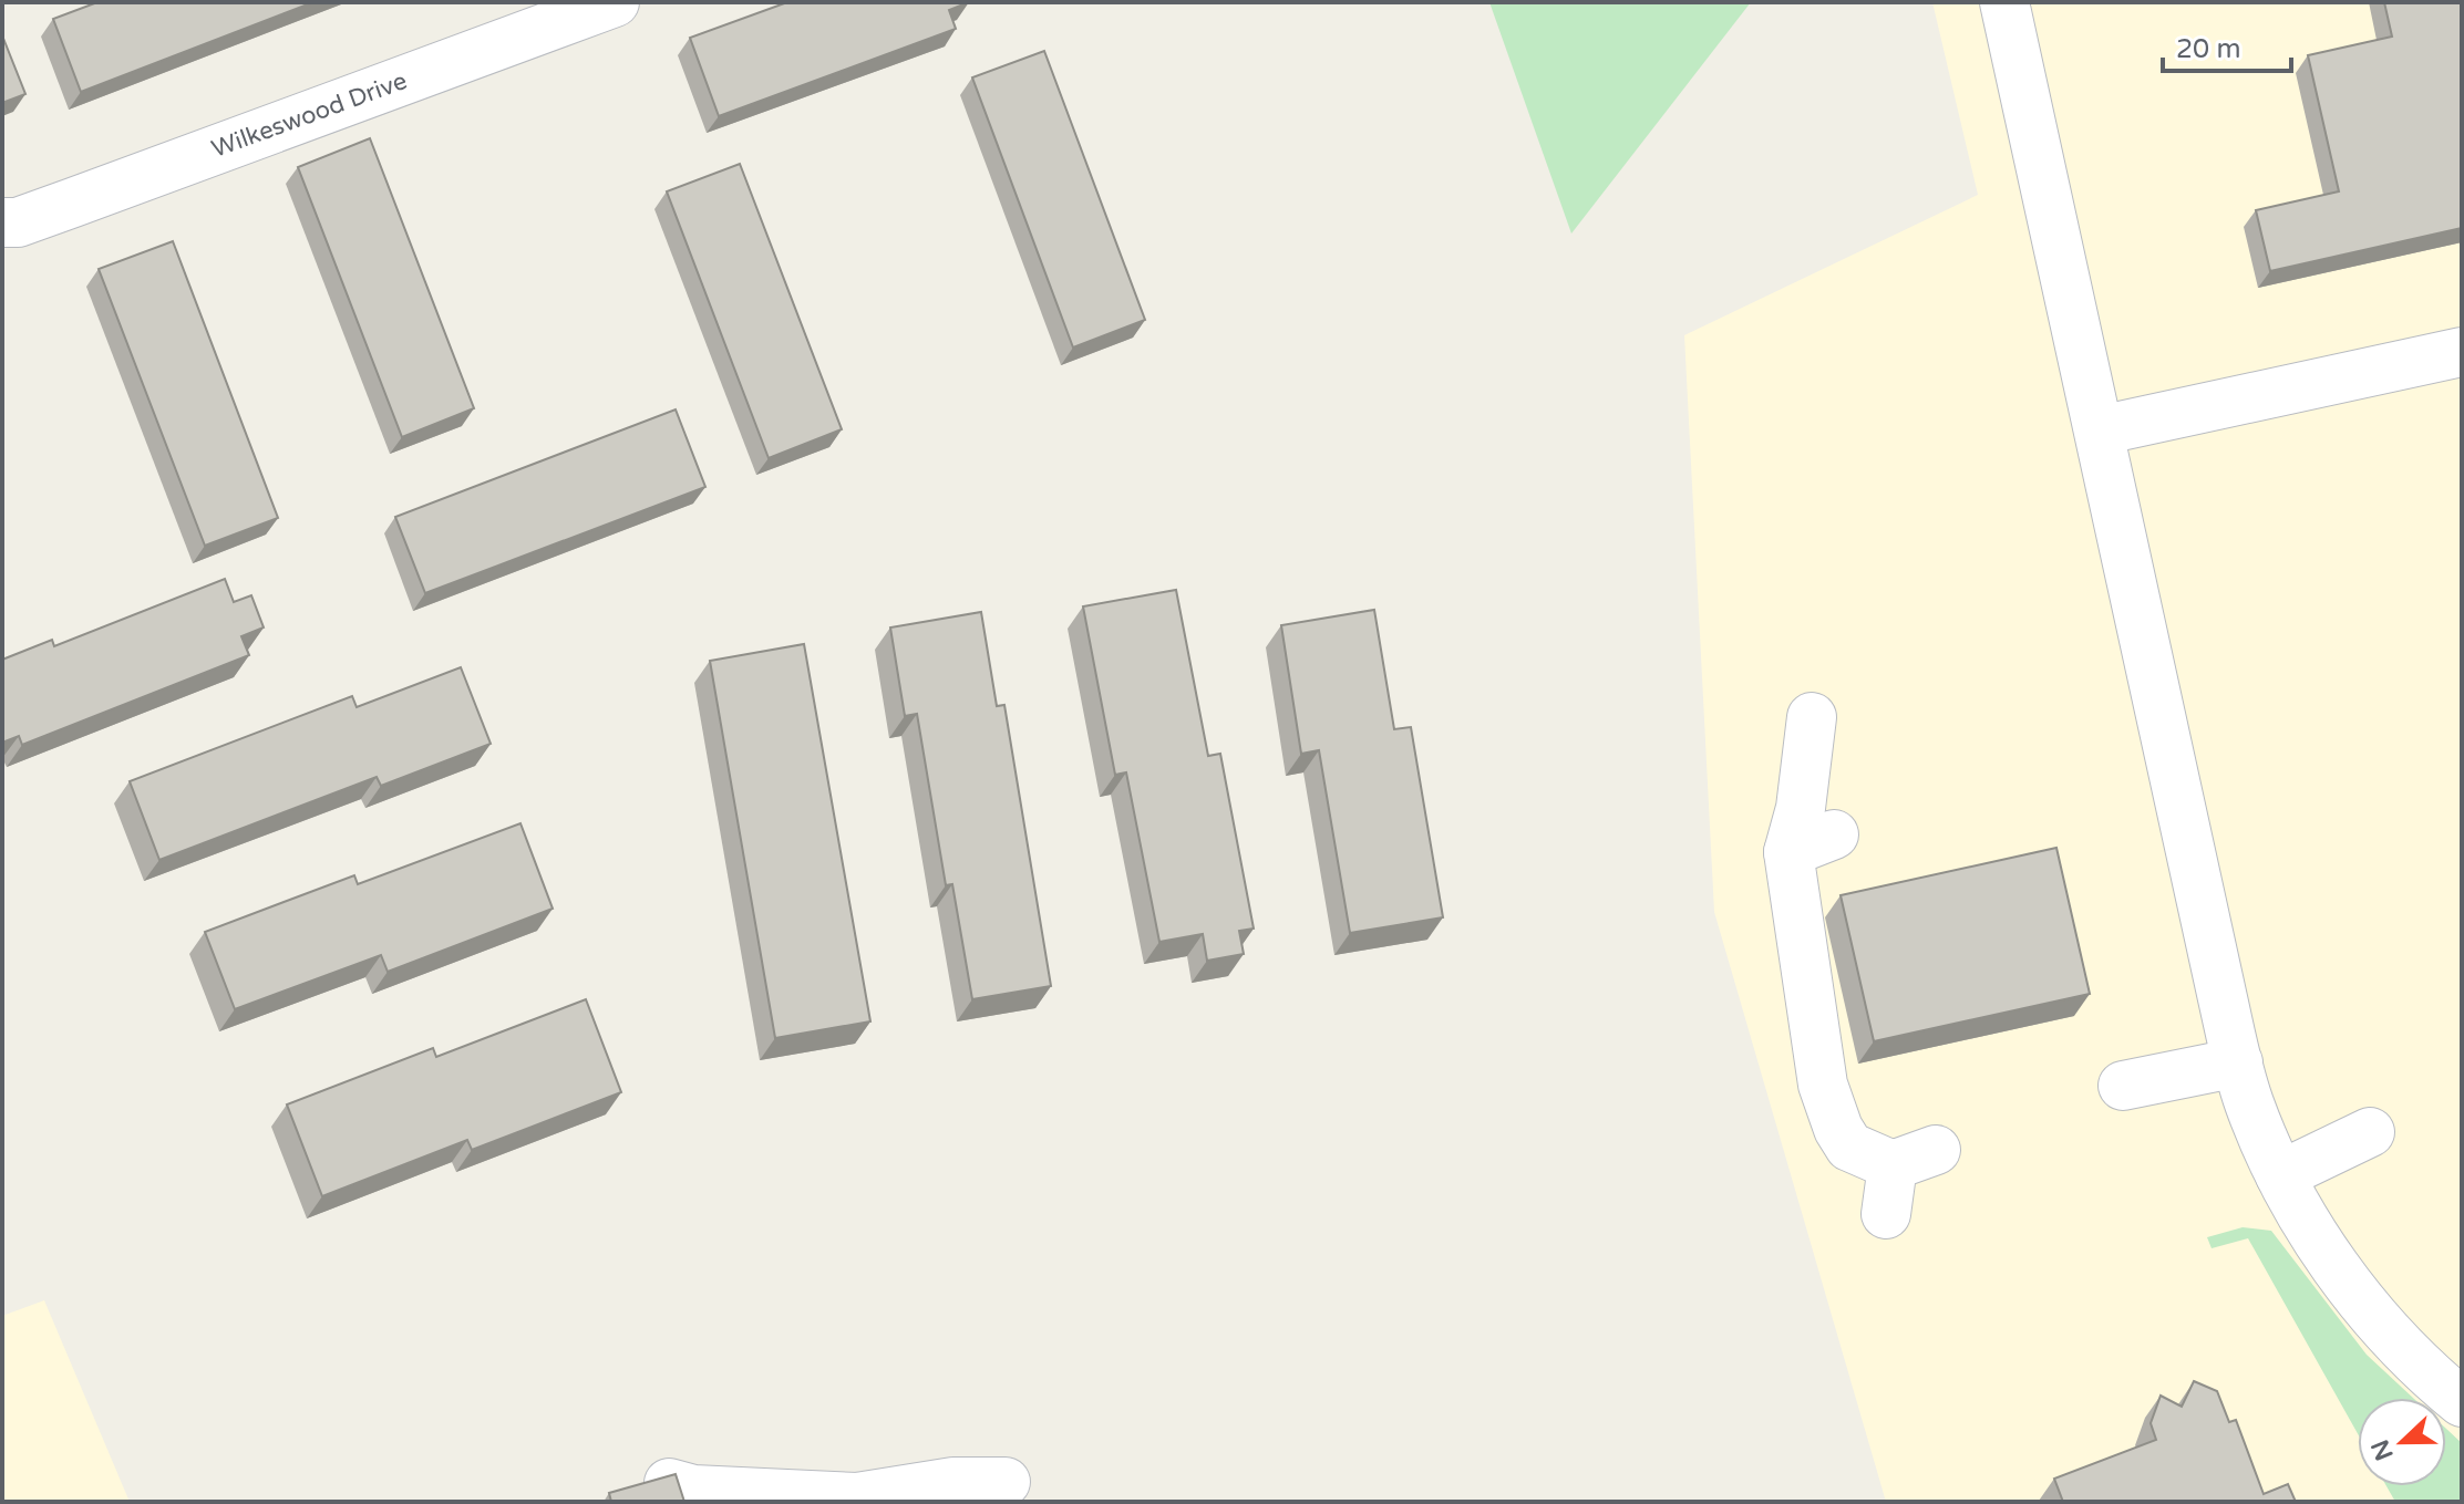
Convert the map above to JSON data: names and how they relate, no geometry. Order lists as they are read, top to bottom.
{
  "streets": {
    "street": ["Wilkeswood Drive"]
  },
  "scale_bar": "20 m",
  "north": "left"
}
